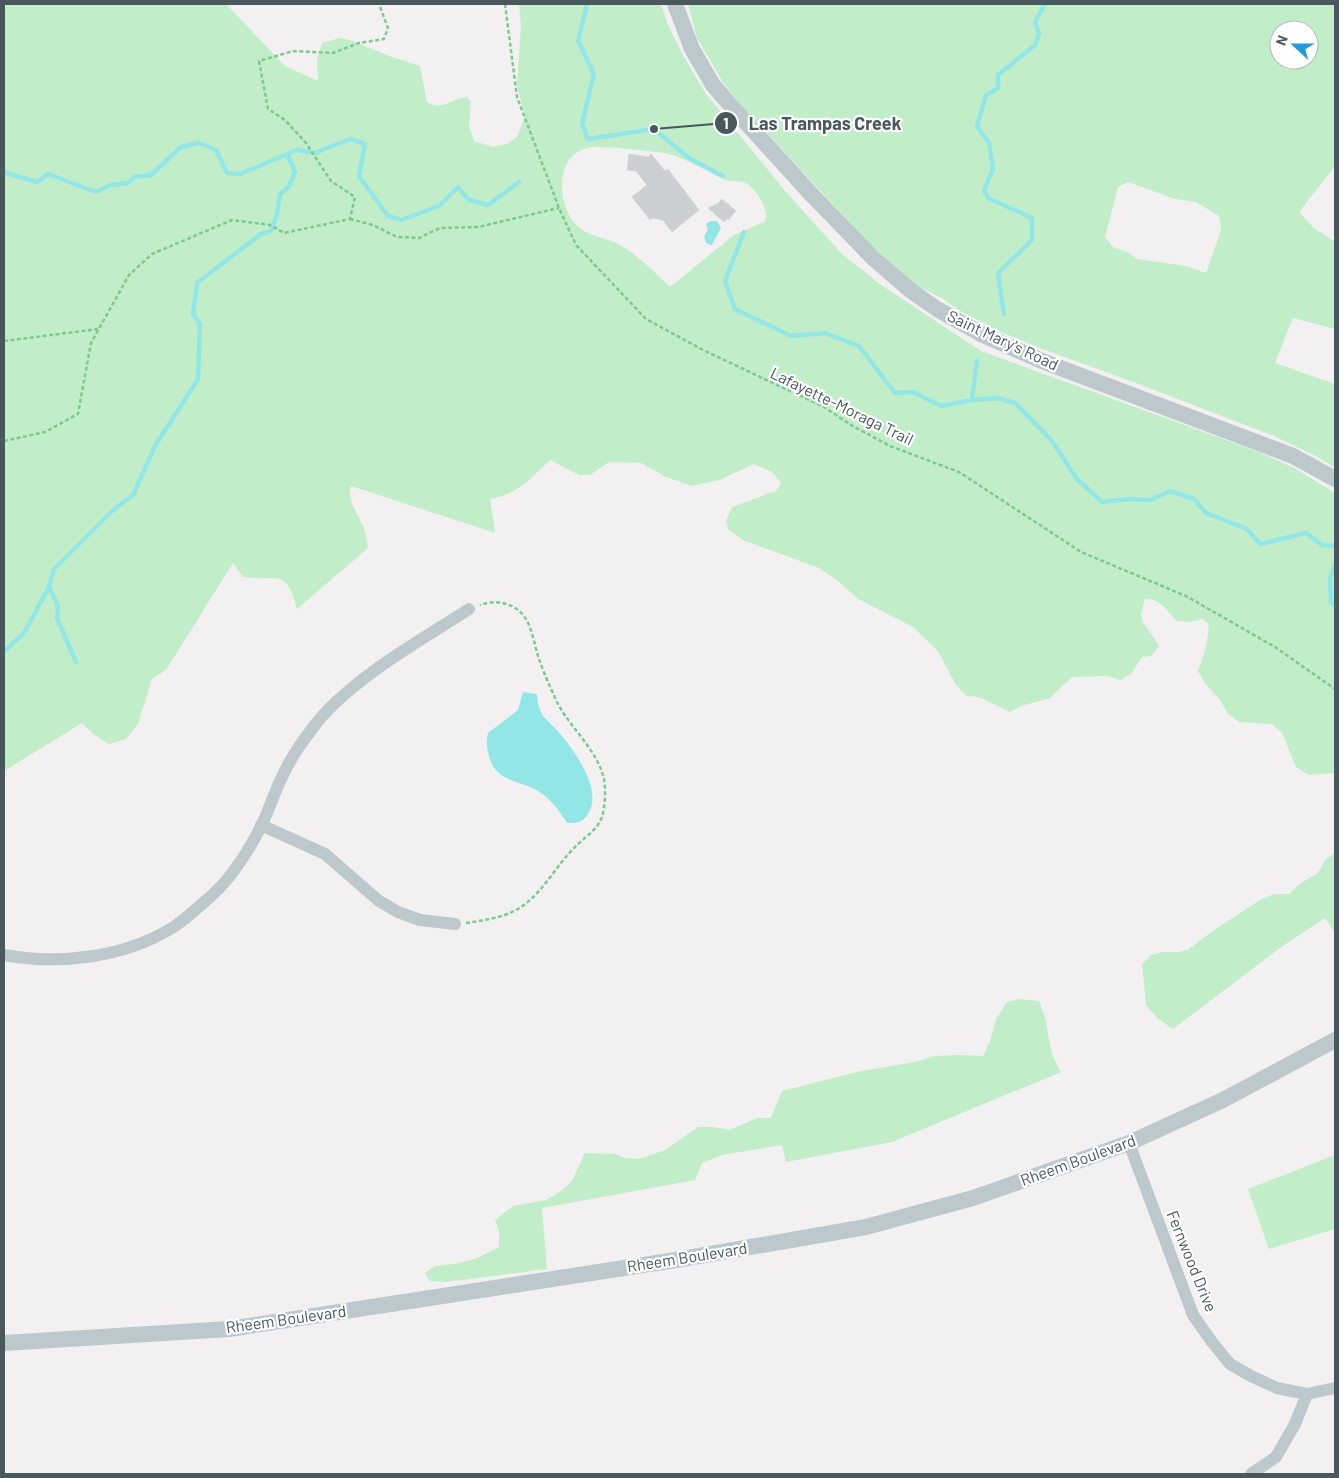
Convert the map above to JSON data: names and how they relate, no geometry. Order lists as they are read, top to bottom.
{
  "streets": {
    "street": ["Saint Mary's Road", "Rheem Boulevard", "Fernwood Drive"],
    "path": ["Lafayette-Moraga Trail"]
  },
  "crossings": [
    ["Rheem Boulevard", "Fernwood Drive"]
  ],
  "places": ["Las Trampas Creek"],
  "north": "left"
}
